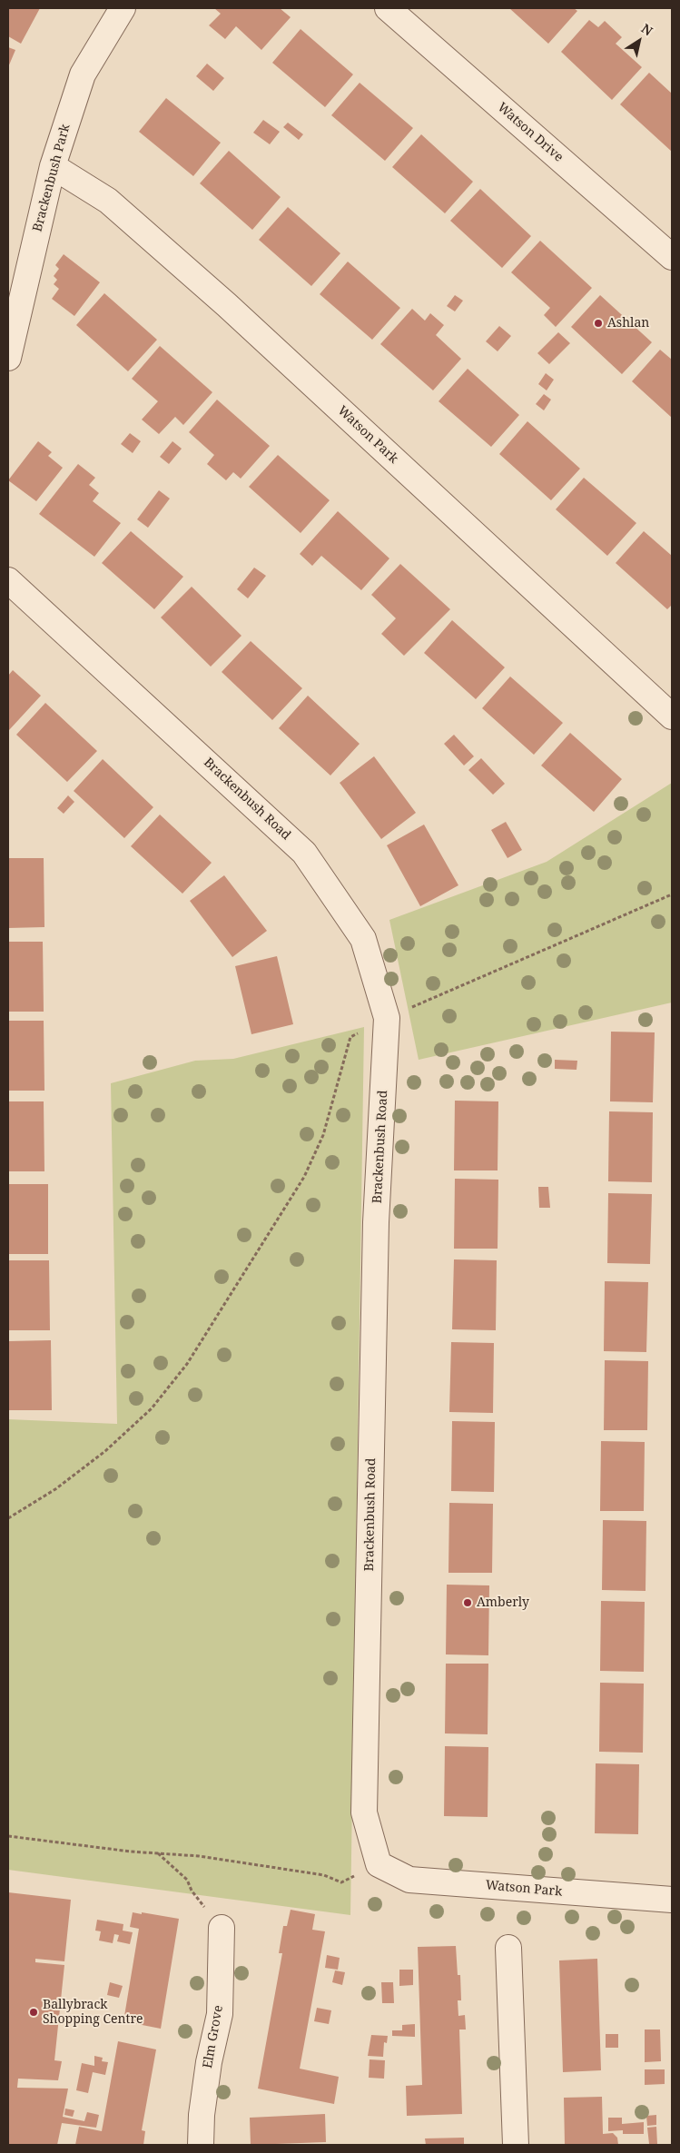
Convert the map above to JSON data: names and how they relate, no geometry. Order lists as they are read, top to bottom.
{
  "streets": {
    "street": [
      "Watson Drive",
      "Brackenbush Park",
      "Watson Park",
      "Brackenbush Road",
      "Elm Grove"
    ]
  },
  "crossings": [
    ["Brackenbush Park", "Watson Park"],
    ["Watson Park", "Brackenbush Road"]
  ],
  "places": ["Ashlan", "Amberly", "Ballybrack Shopping Centre"],
  "north": "top right"
}
